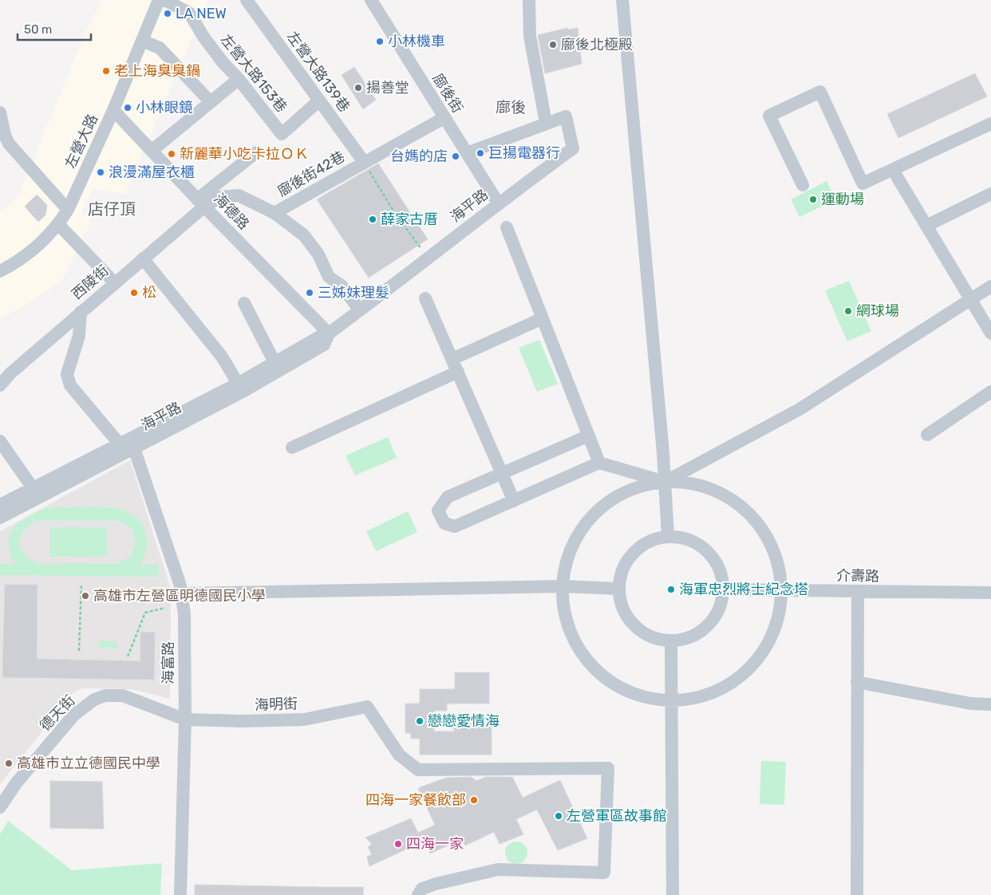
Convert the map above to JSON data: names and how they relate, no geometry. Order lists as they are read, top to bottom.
{
  "streets": {
    "street": [
      "左營大路139巷",
      "左營大路153巷",
      "廍後街",
      "左營大路",
      "廍後街42巷",
      "海平路",
      "海德路",
      "西陵街",
      "介壽路",
      "海富路",
      "海明街",
      "德天街"
    ]
  },
  "crossings": [
    ["左營大路139巷", "左營大路153巷"],
    ["左營大路139巷", "廍後街42巷"],
    ["廍後街", "廍後街42巷"],
    ["廍後街", "海平路"],
    ["左營大路", "海德路"],
    ["廍後街42巷", "海平路"],
    ["海平路", "海德路"],
    ["海平路", "海富路"],
    ["海德路", "西陵街"],
    ["海富路", "海明街"],
    ["海富路", "德天街"],
    ["海明街", "德天街"]
  ],
  "districts": ["廍後", "店仔頂"],
  "places": [
    "LA NEW",
    "小林機車",
    "廍後北極殿",
    "老上海臭臭鍋",
    "揚善堂",
    "小林眼鏡",
    "巨揚電器行",
    "新麗華小吃卡拉ＯＫ",
    "台媽的店",
    "浪漫滿屋衣櫃",
    "運動場",
    "薛家古厝",
    "松",
    "三姊妹理髮",
    "網球場",
    "海軍忠烈將士紀念塔",
    "高雄市左營區明德國民小學",
    "戀戀愛情海",
    "高雄市立立德國民中學",
    "四海一家餐飲部",
    "左營軍區故事館",
    "四海一家"
  ],
  "scale_bar": "50 m"
}
